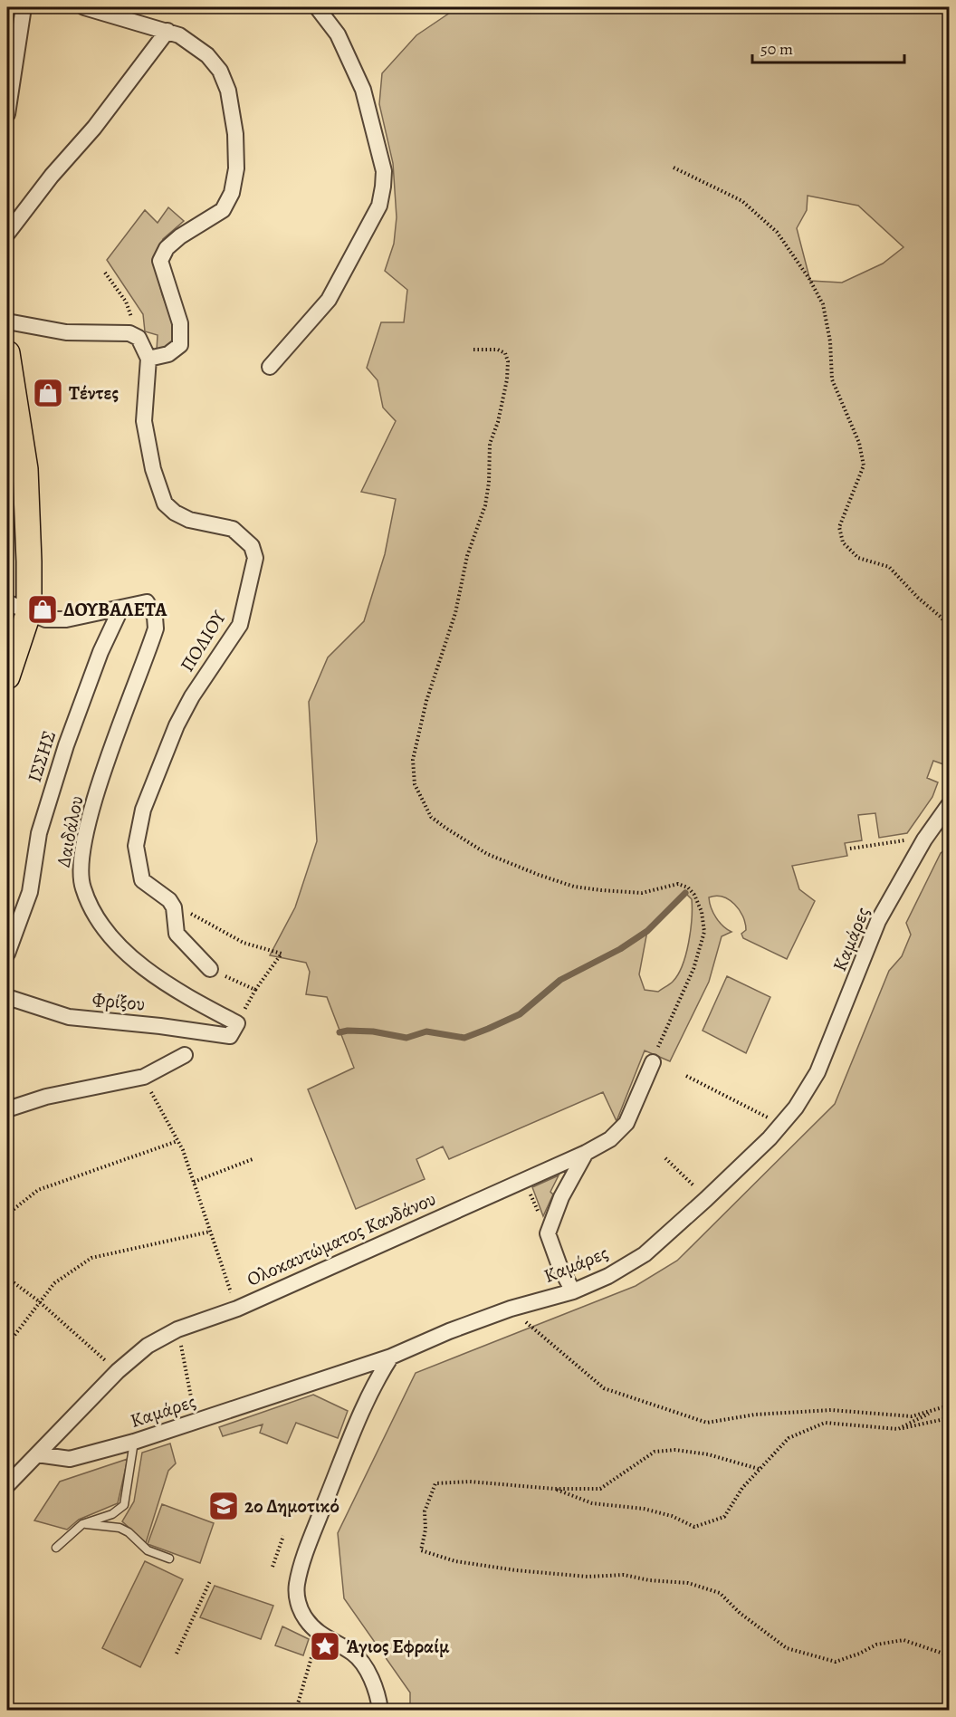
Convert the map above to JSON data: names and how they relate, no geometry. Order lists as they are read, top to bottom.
{
  "streets": {
    "street": [
      "ΠΟΛΙΟΥ",
      "ΙΣΣΗΣ",
      "Δαιδάλου",
      "Καμάρες",
      "Φρίξου",
      "Ολοκαυτώματος Κανδάνου"
    ]
  },
  "crossings": [
    ["ΙΣΣΗΣ", "Δαιδάλου"],
    ["Δαιδάλου", "Φρίξου"],
    ["Καμάρες", "Ολοκαυτώματος Κανδάνου"]
  ],
  "places": {
    "shop": ["Τέντες", "ΔΟΥΒΑΛΕΤΑ"],
    "school or university": ["2ο Δημοτικό"],
    "place": ["Άγιος Εφραίμ"]
  },
  "scale_bar": "50 m"
}
